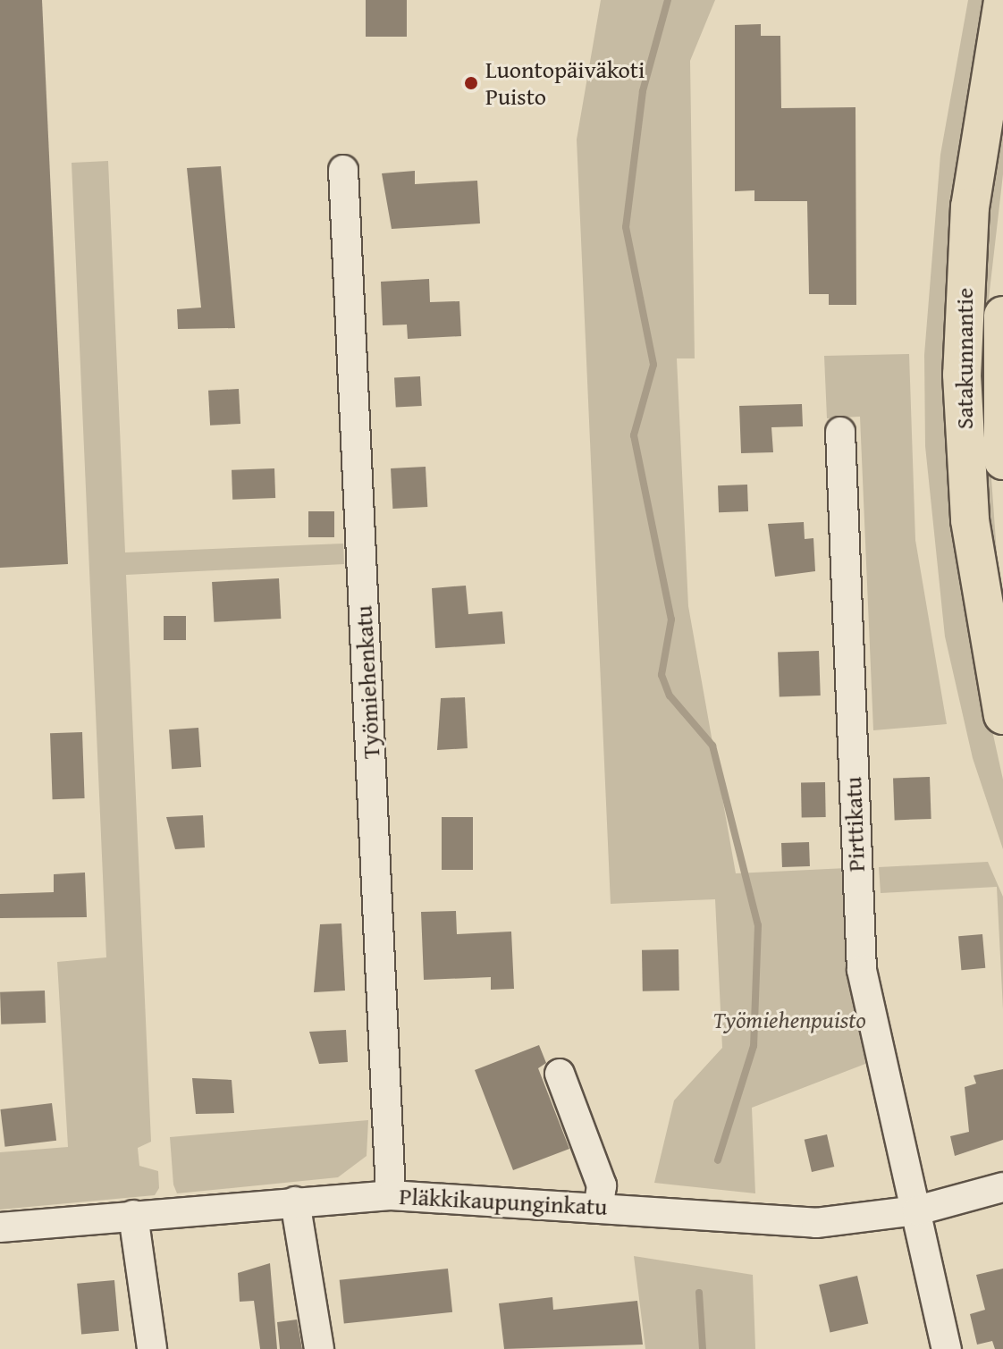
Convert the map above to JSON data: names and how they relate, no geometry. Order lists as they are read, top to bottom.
{
  "streets": {
    "main road": ["Satakunnantie"],
    "street": ["Työmiehenkatu", "Pirttikatu", "Pläkkikaupunginkatu"]
  },
  "crossings": [
    ["Työmiehenkatu", "Pläkkikaupunginkatu"],
    ["Pirttikatu", "Pläkkikaupunginkatu"]
  ],
  "parks": ["Työmiehenpuisto"],
  "places": ["Luontopäiväkoti Puisto"]
}
